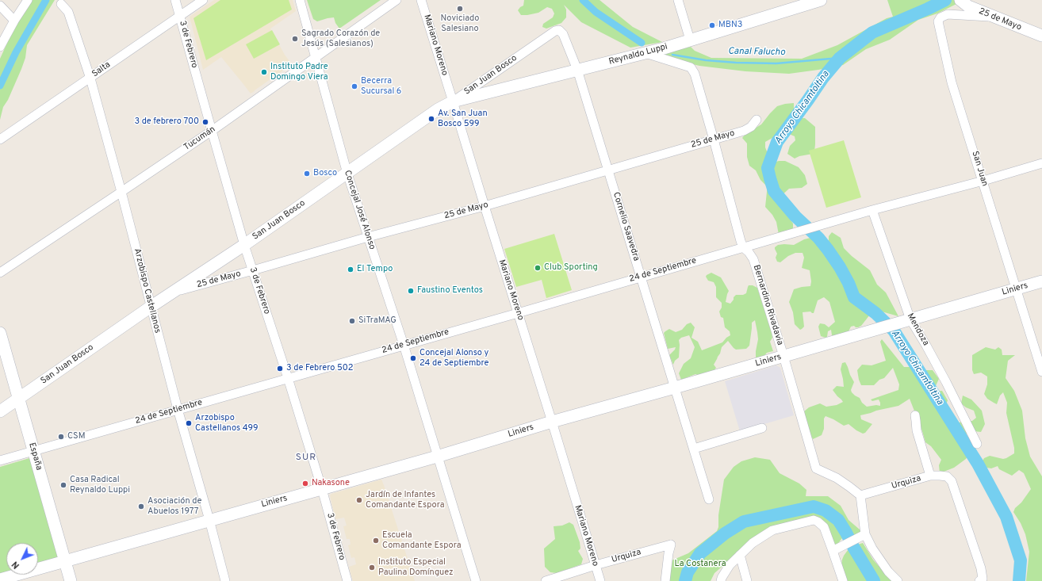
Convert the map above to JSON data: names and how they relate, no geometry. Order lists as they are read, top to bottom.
{
  "streets": {
    "street": [
      "25 de Mayo",
      "3 de Febrero",
      "Mariano Moreno",
      "Reynaldo Luppi",
      "Salta",
      "San Juan Bosco",
      "Tucumán",
      "San Juan",
      "Concejal José Alonso",
      "Cornelio Saavedra",
      "24 de Septiembre",
      "Liniers",
      "Arzobispo Castellanos",
      "Bernardino Rivadavia",
      "Mendoza",
      "España",
      "Urquiza"
    ]
  },
  "crossings": [
    ["25 de Mayo", "3 de Febrero"],
    ["25 de Mayo", "Mariano Moreno"],
    ["25 de Mayo", "San Juan Bosco"],
    ["25 de Mayo", "San Juan"],
    ["25 de Mayo", "Concejal José Alonso"],
    ["25 de Mayo", "Cornelio Saavedra"],
    ["25 de Mayo", "Bernardino Rivadavia"],
    ["3 de Febrero", "Salta"],
    ["3 de Febrero", "San Juan Bosco"],
    ["3 de Febrero", "Tucumán"],
    ["3 de Febrero", "24 de Septiembre"],
    ["3 de Febrero", "Liniers"],
    ["Mariano Moreno", "Reynaldo Luppi"],
    ["Mariano Moreno", "San Juan Bosco"],
    ["Mariano Moreno", "24 de Septiembre"],
    ["Mariano Moreno", "Liniers"],
    ["Mariano Moreno", "Urquiza"],
    ["Reynaldo Luppi", "San Juan Bosco"],
    ["Reynaldo Luppi", "Cornelio Saavedra"],
    ["Reynaldo Luppi", "Bernardino Rivadavia"],
    ["Salta", "Arzobispo Castellanos"],
    ["San Juan Bosco", "Concejal José Alonso"],
    ["San Juan Bosco", "Cornelio Saavedra"],
    ["San Juan Bosco", "Arzobispo Castellanos"],
    ["San Juan Bosco", "España"],
    ["Tucumán", "Concejal José Alonso"],
    ["Tucumán", "Arzobispo Castellanos"],
    ["San Juan", "24 de Septiembre"],
    ["San Juan", "Liniers"],
    ["Concejal José Alonso", "24 de Septiembre"],
    ["Concejal José Alonso", "Liniers"],
    ["Cornelio Saavedra", "24 de Septiembre"],
    ["Cornelio Saavedra", "Liniers"],
    ["24 de Septiembre", "Arzobispo Castellanos"],
    ["24 de Septiembre", "Bernardino Rivadavia"],
    ["24 de Septiembre", "Mendoza"],
    ["24 de Septiembre", "España"],
    ["Liniers", "Arzobispo Castellanos"],
    ["Liniers", "Bernardino Rivadavia"],
    ["Liniers", "Mendoza"],
    ["Liniers", "España"],
    ["Bernardino Rivadavia", "Urquiza"]
  ],
  "districts": ["SUR"],
  "water": ["Canal Falucho", "Arroyo Chicamtoltina"],
  "parks": ["La Costanera"],
  "places": [
    "Noviciado Salesiano",
    "MBN3",
    "Sagrado Corazón de Jesús (Salesianos)",
    "Instituto Padre Domingo Viera",
    "Becerra Sucursal 6",
    "Av. San Juan Bosco 599",
    "3 de febrero 700",
    "Bosco",
    "Club Sporting",
    "El Tempo",
    "Faustino Eventos",
    "SiTraMAG",
    "Concejal Alonso y 24 de Septiembre",
    "3 de Febrero 502",
    "Arzobispo Castellanos 499",
    "CSM",
    "Nakasone",
    "Casa Radical Reynaldo Luppi",
    "Jardín de Infantes Comandante Espora",
    "Asociación de Abuelos 1977",
    "Escuela Comandante Espora",
    "Instituto Especial Paulina Domínguez"
  ],
  "north": "bottom left"
}
